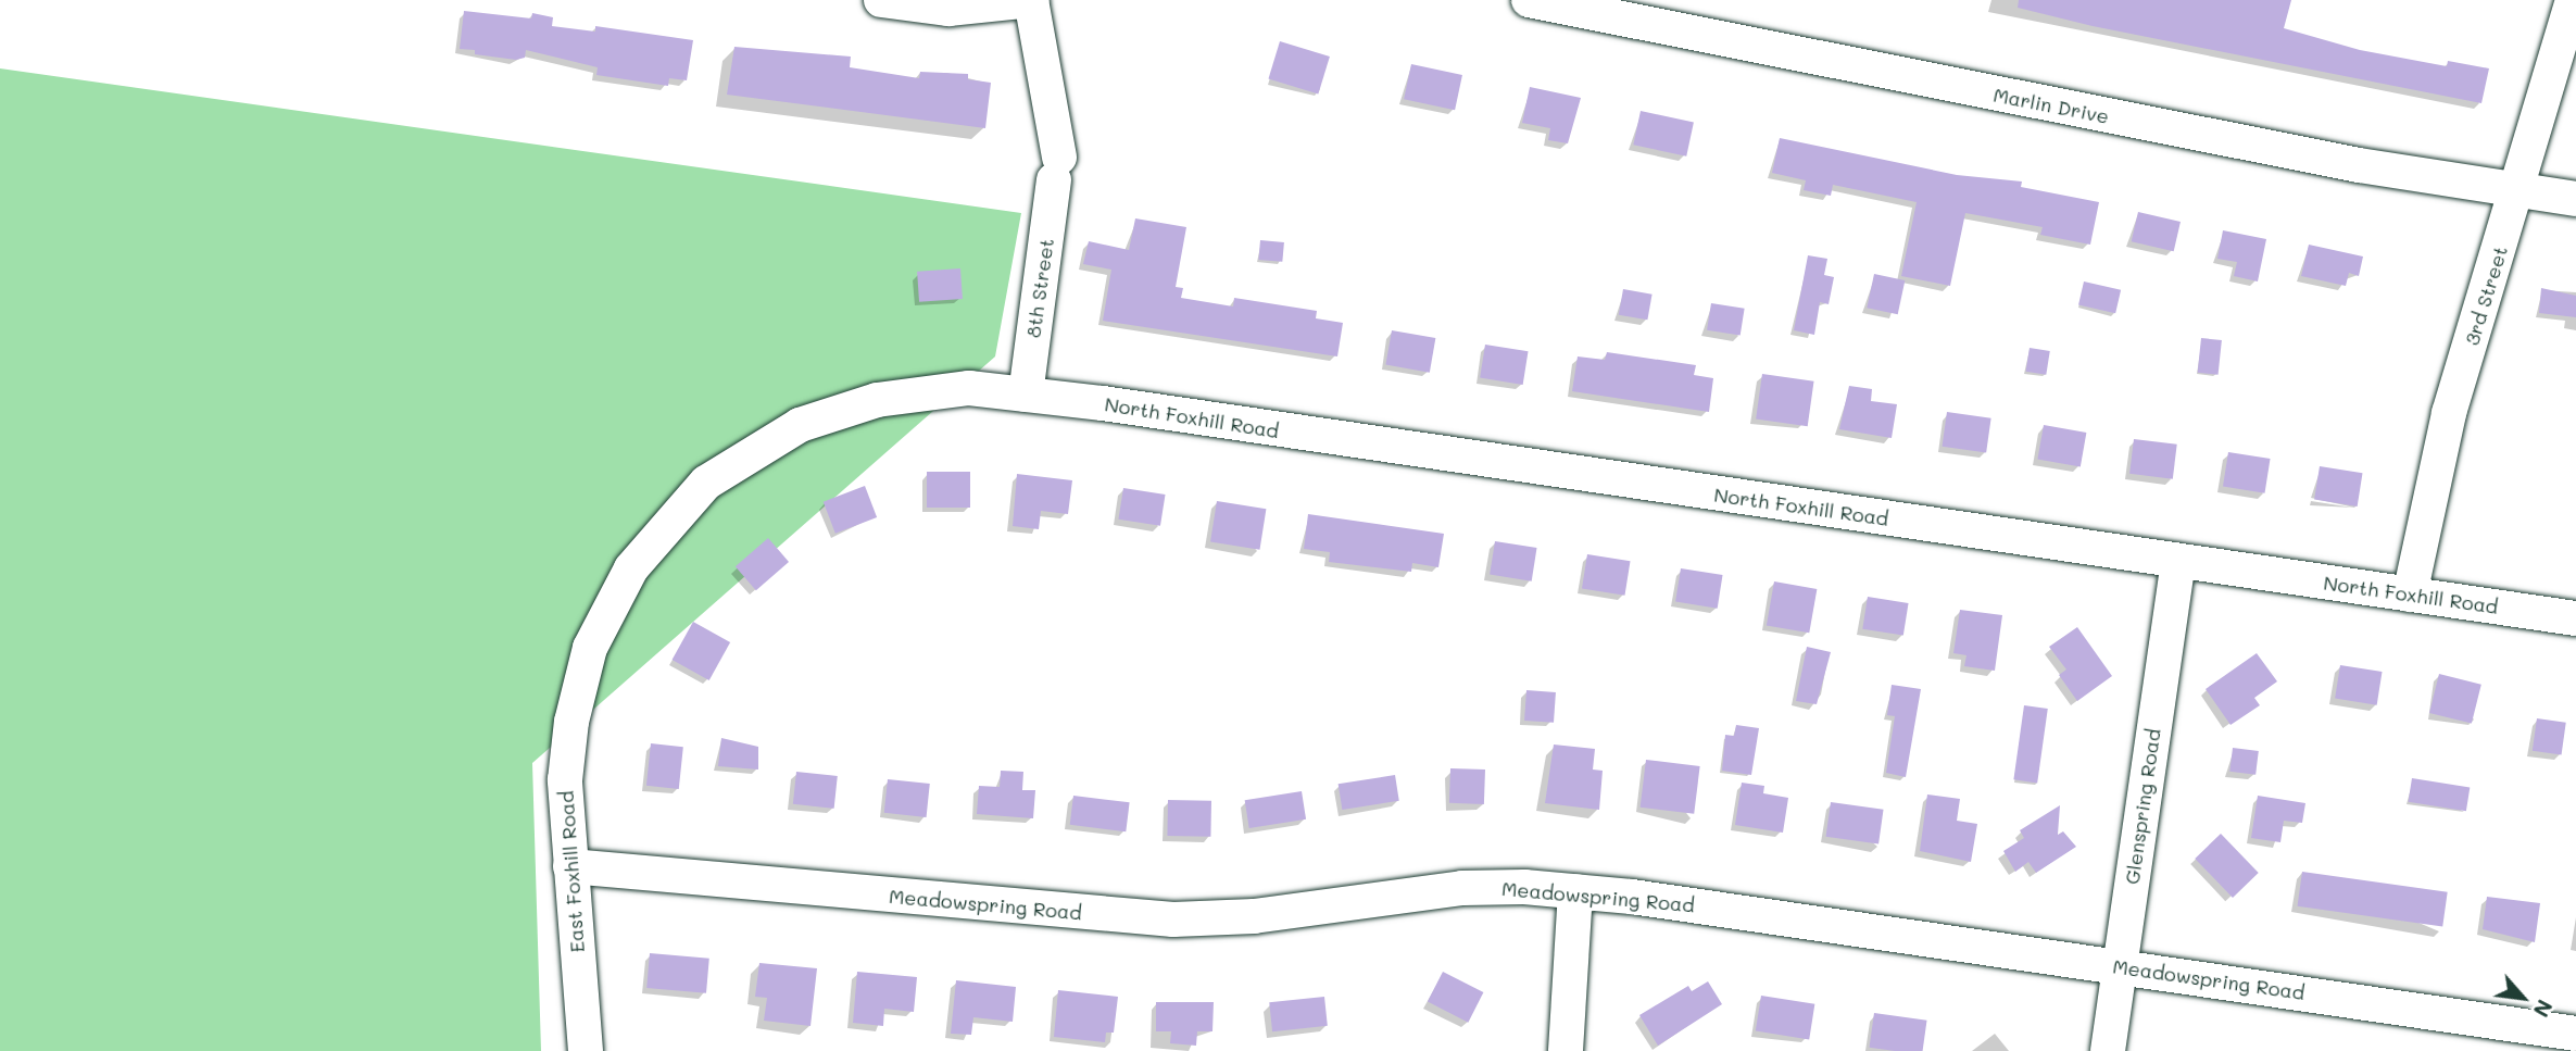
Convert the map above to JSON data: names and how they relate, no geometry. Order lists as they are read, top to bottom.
{
  "streets": {
    "street": [
      "Marlin Drive",
      "8th Street",
      "3rd Street",
      "North Foxhill Road",
      "Glenspring Road",
      "East Foxhill Road",
      "Meadowspring Road"
    ]
  },
  "crossings": [
    ["Marlin Drive", "3rd Street"],
    ["8th Street", "North Foxhill Road"],
    ["8th Street", "East Foxhill Road"],
    ["3rd Street", "North Foxhill Road"],
    ["North Foxhill Road", "Glenspring Road"],
    ["North Foxhill Road", "East Foxhill Road"],
    ["Glenspring Road", "Meadowspring Road"],
    ["East Foxhill Road", "Meadowspring Road"]
  ],
  "north": "bottom right"
}
